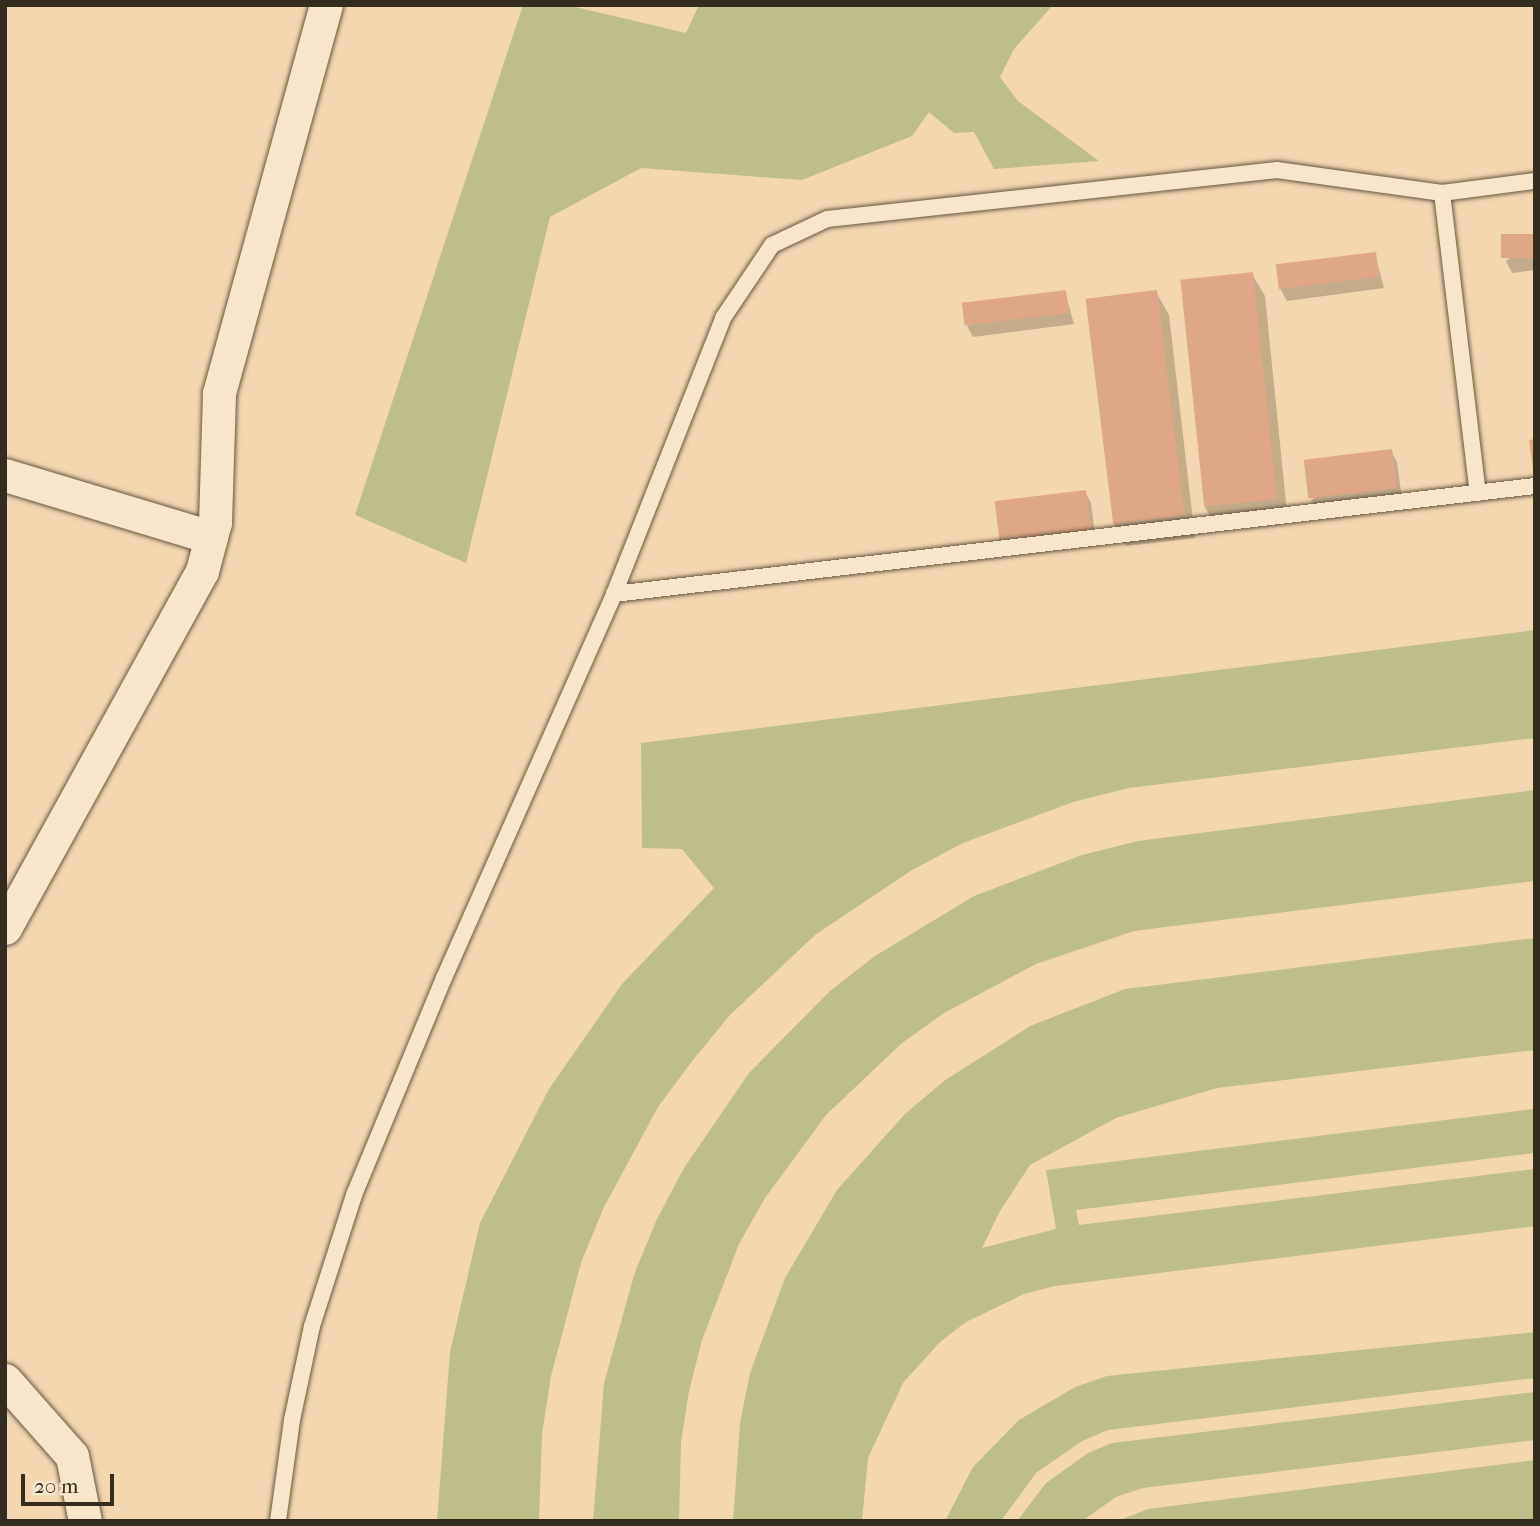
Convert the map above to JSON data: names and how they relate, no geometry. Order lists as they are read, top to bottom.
{
  "scale_bar": "20 m"
}
